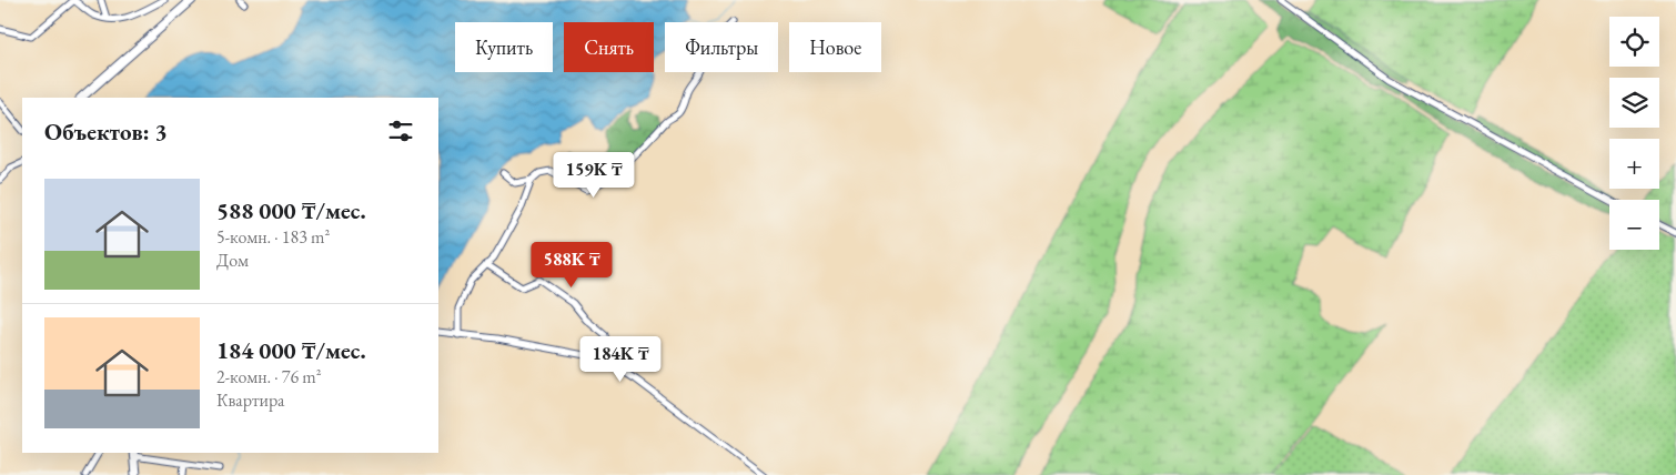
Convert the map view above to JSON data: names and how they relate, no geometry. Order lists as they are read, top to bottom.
{
  "page": {
    "map_buttons": ["+", "−"],
    "chip": [
      "Купить",
      "Снять",
      "Фильтры",
      "Новое"
    ],
    "heading": "Объектов: 3",
    "price": ["159K ₸", "588K ₸", "184K ₸"],
    "list": [
      {
        "name": "588 000 ₸/мес.",
        "note": "5-комн. · 183 m² · Дом"
      },
      {
        "name": "184 000 ₸/мес.",
        "note": "2-комн. · 76 m² · Квартира"
      }
    ]
  }
}
